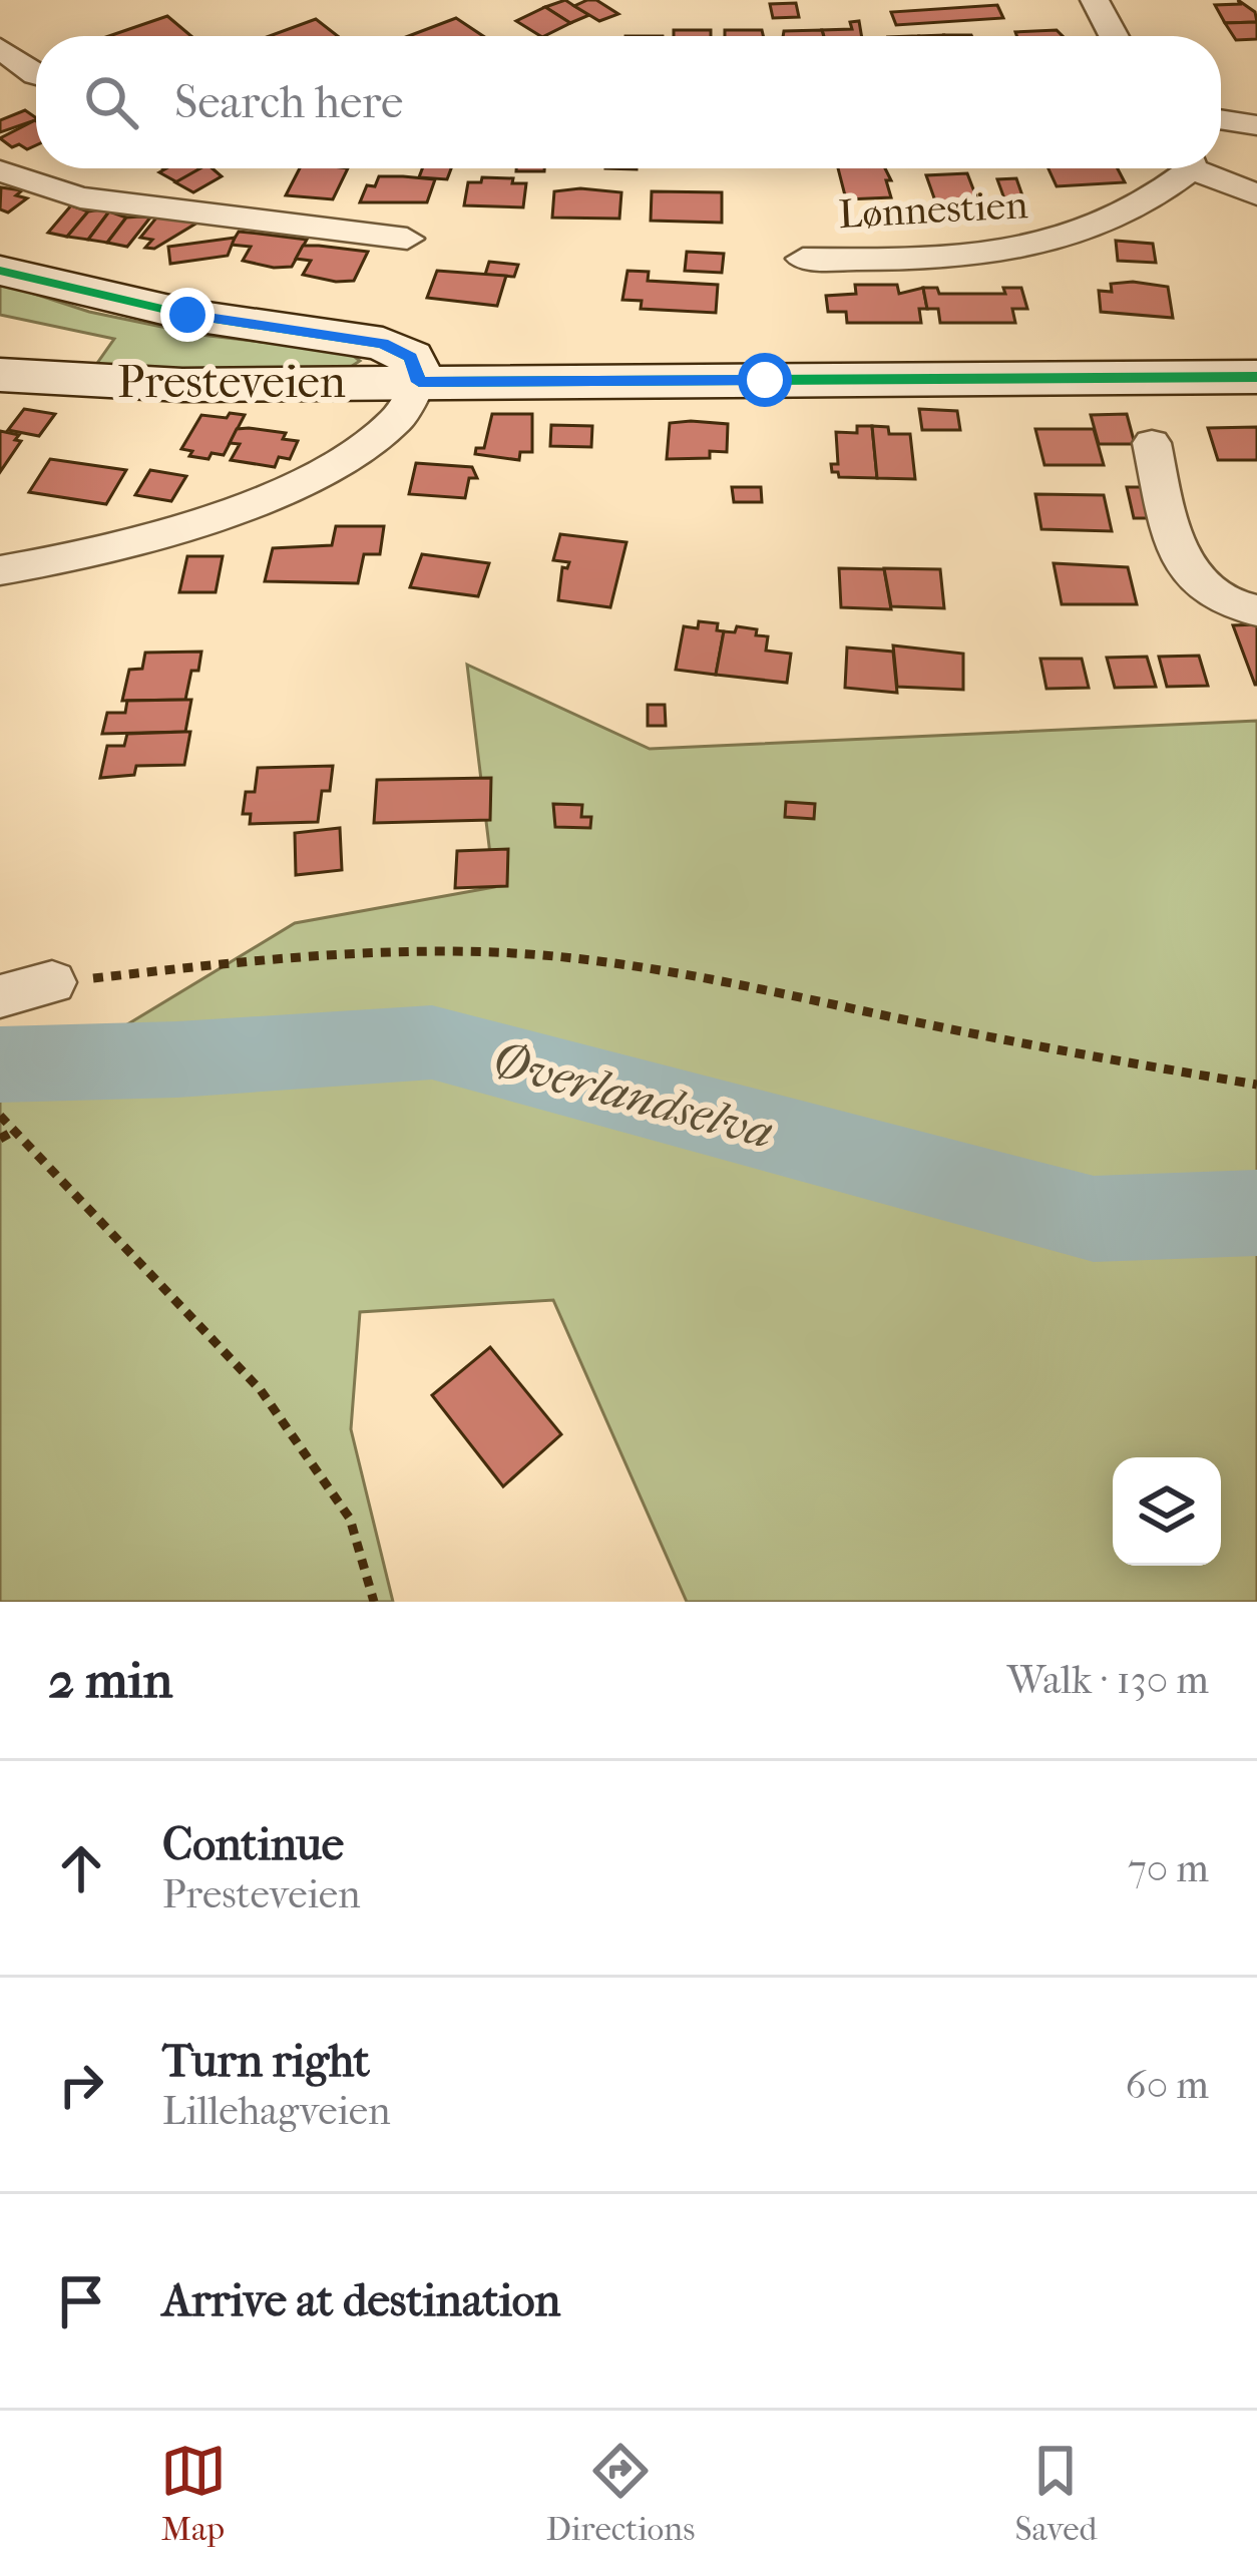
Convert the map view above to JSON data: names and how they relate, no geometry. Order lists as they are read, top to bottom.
{
  "streets": {
    "main road": ["Presteveien"],
    "street": ["Lønnestien"]
  },
  "water": ["Øverlandselva"],
  "lines": ["transit line 130"],
  "page": {
    "search": "Search here",
    "heading": ["2 min", "Walk · 130 m"],
    "list": [
      ["Continue", "Presteveien", "70 m"],
      ["Turn right", "Lillehagveien", "60 m"],
      "Arrive at destination"
    ],
    "nav": ["Map", "Directions", "Saved"]
  }
}
